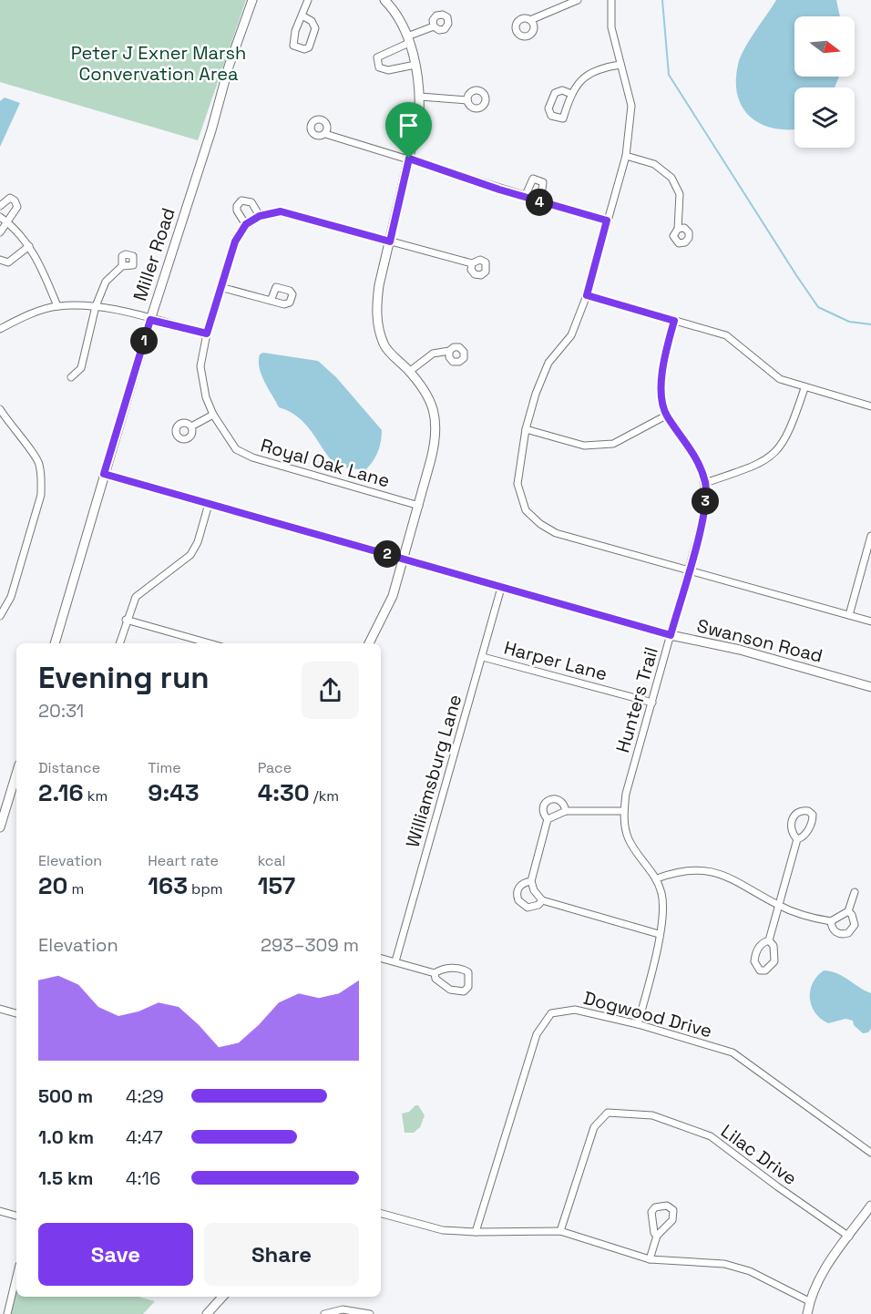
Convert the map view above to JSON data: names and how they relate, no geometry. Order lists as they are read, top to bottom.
{
  "streets": {
    "street": [
      "Miller Road",
      "Royal Oak Lane",
      "Swanson Road",
      "Harper Lane",
      "Hunters Trail",
      "Williamsburg Lane",
      "Dogwood Drive",
      "Lilac Drive"
    ]
  },
  "crossings": [
    ["Miller Road", "Swanson Road"],
    ["Swanson Road", "Hunters Trail"],
    ["Swanson Road", "Williamsburg Lane"],
    ["Harper Lane", "Hunters Trail"],
    ["Harper Lane", "Williamsburg Lane"],
    ["Hunters Trail", "Dogwood Drive"]
  ],
  "parks": ["Peter J Exner Marsh Convervation Area"],
  "north": "right",
  "page": {
    "pins": [
      "4",
      "1",
      "3",
      "2"
    ],
    "heading": ["Evening run", "20:31"],
    "stats": [
      ["Distance", "2.16 km"],
      ["Time", "9:43"],
      ["Pace", "4:30 /km"],
      ["Elevation", "20 m"],
      ["Heart rate", "163 bpm"],
      ["kcal", "157"]
    ],
    "chart": ["Elevation", "293–309 m"],
    "list": [
      {
        "name": "500 m",
        "note": "4:29"
      },
      {
        "name": "1.0 km",
        "note": "4:47"
      },
      {
        "name": "1.5 km",
        "note": "4:16"
      }
    ],
    "buttons": ["Save", "Share"]
  }
}
